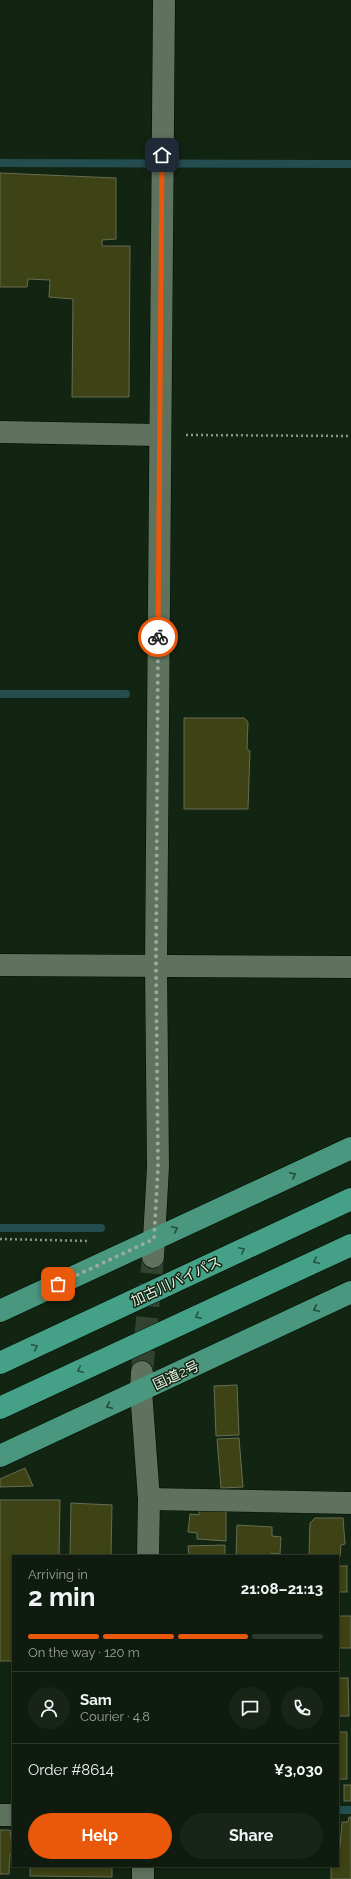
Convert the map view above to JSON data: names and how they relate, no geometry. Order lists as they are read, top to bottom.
{
  "streets": {
    "highway": ["加古川バイパス", "国道2号"]
  },
  "page": {
    "heading": ["2 min", "Arriving in", "21:08–21:13"],
    "panel": [
      "Sam",
      "Courier · 4.8",
      "Order #8614",
      "¥3,030"
    ],
    "bar": "On the way · 120 m",
    "buttons": ["Help", "Share"]
  }
}
